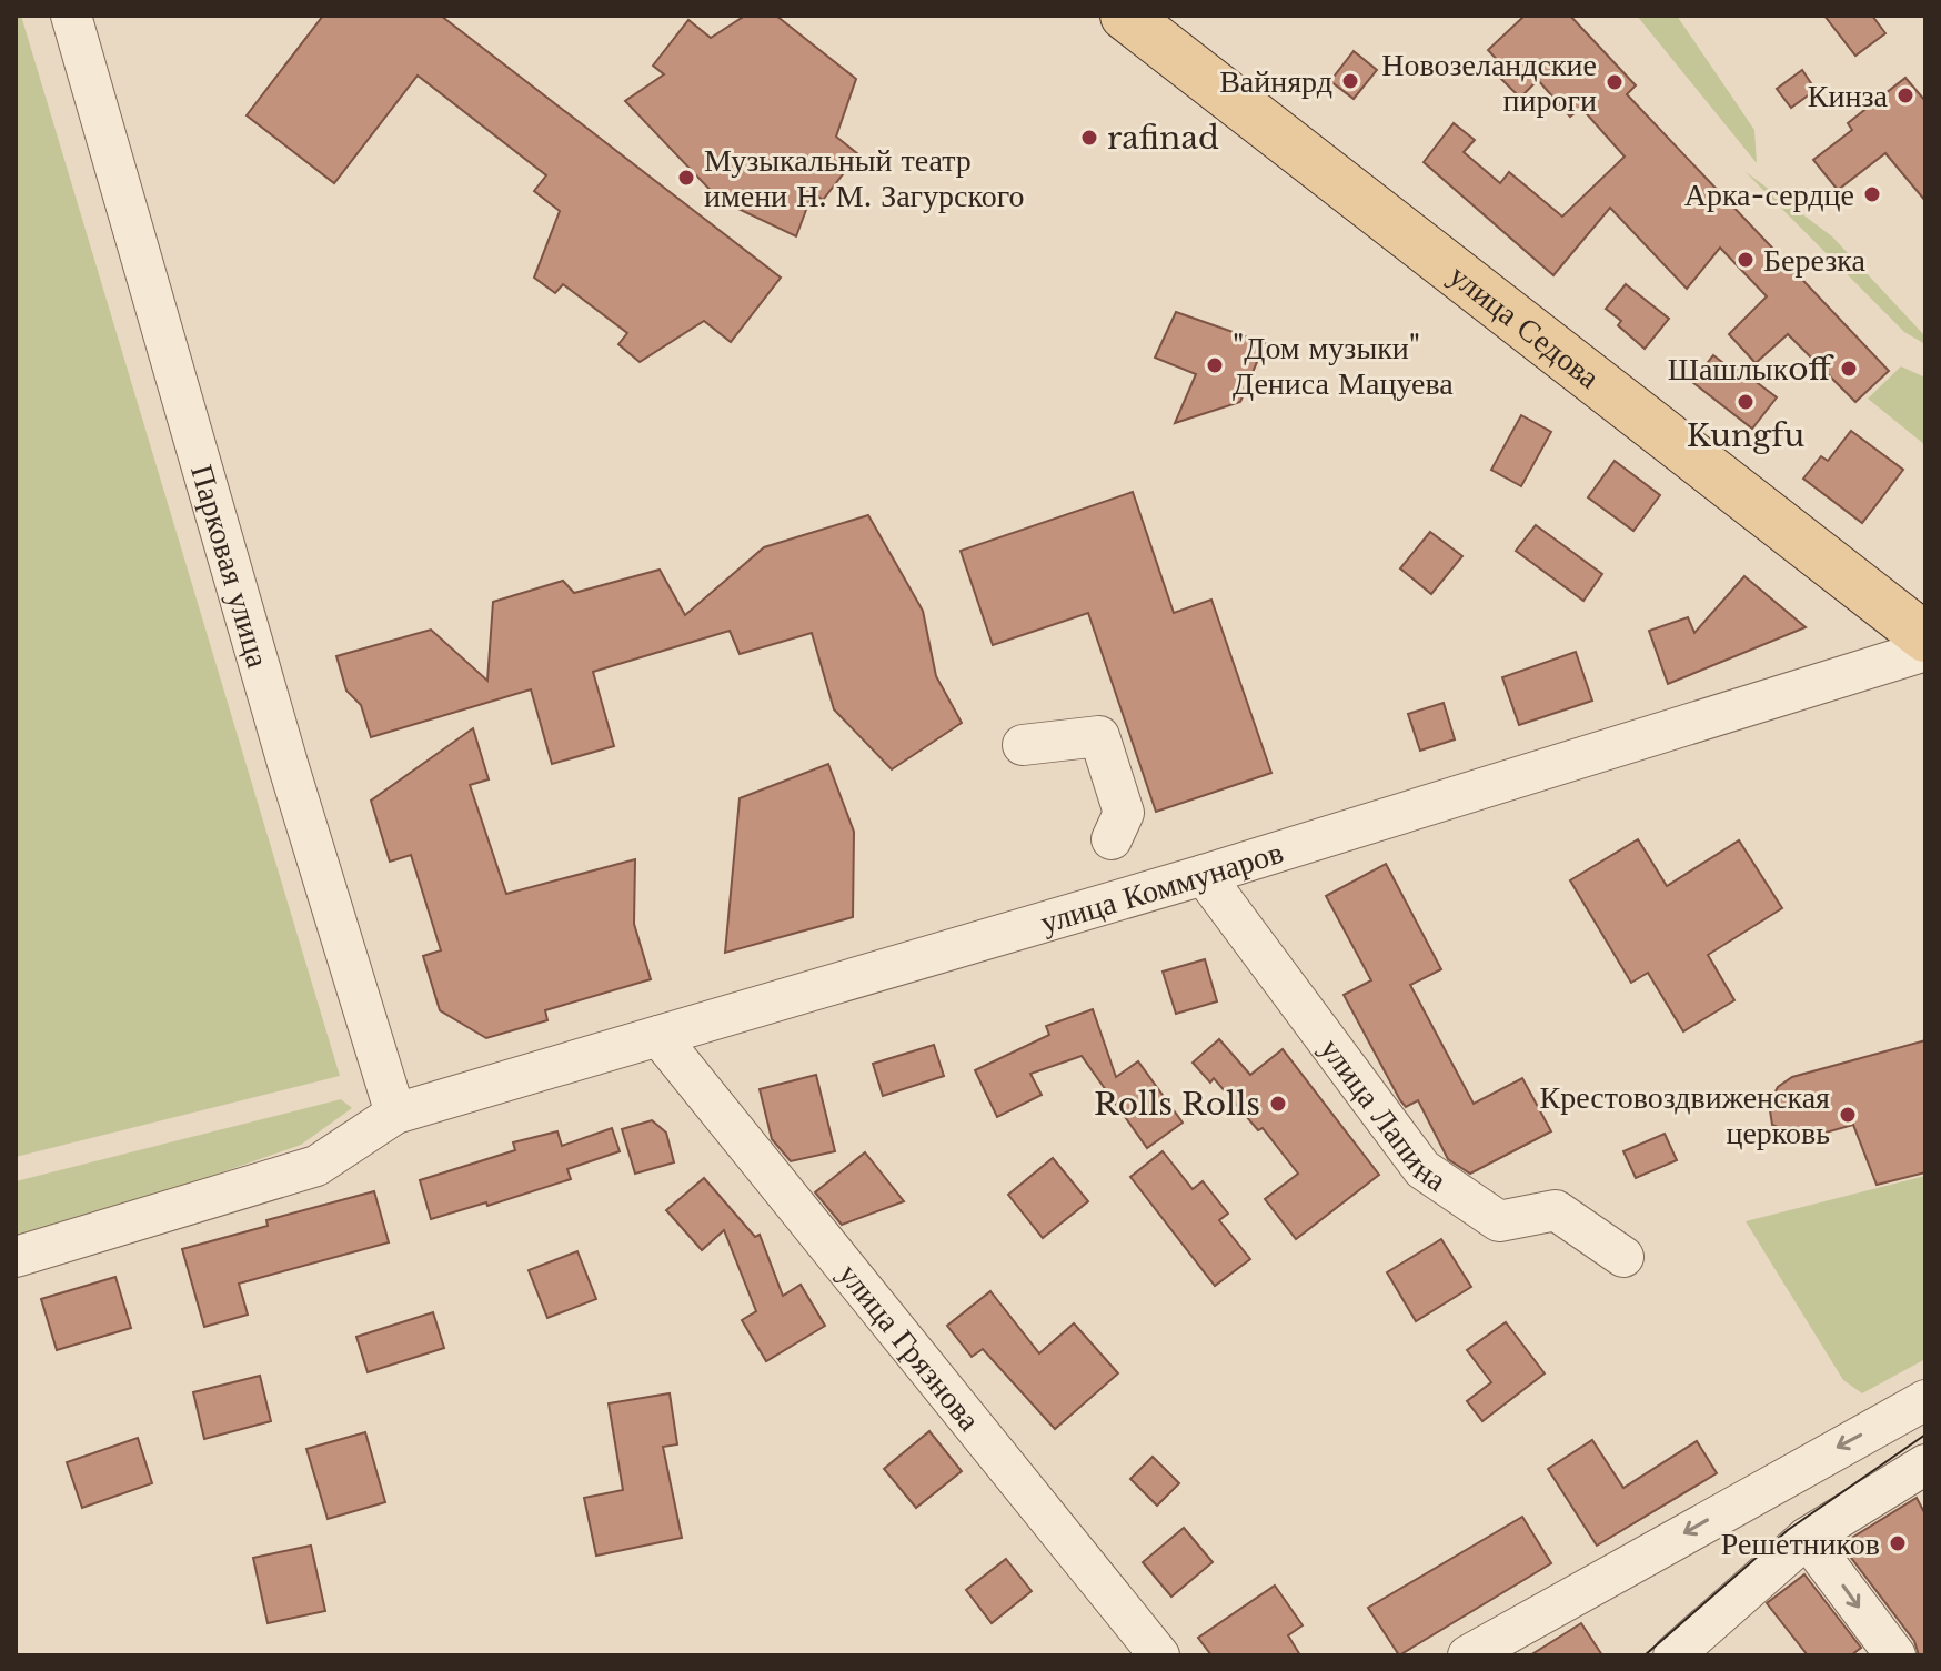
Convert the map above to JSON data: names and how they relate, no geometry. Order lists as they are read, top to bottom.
{
  "streets": {
    "main road": ["улица Седова"],
    "street": [
      "Парковая улица",
      "улица Коммунаров",
      "улица Лапина",
      "улица Грязнова"
    ]
  },
  "crossings": [
    ["Парковая улица", "улица Коммунаров"],
    ["улица Коммунаров", "улица Лапина"],
    ["улица Коммунаров", "улица Грязнова"]
  ],
  "places": [
    "Вайнярд",
    "Новозеландские пироги",
    "Кинза",
    "rafinad",
    "Музыкальный театр имени Н. М. Загурского",
    "Арка-сердце",
    "Березка",
    "\"Дом музыки\" Дениса Мацуева",
    "Шашлыкoff",
    "Kungfu",
    "Rolls Rolls",
    "Крестовоздвиженская церковь",
    "Решетников"
  ]
}
